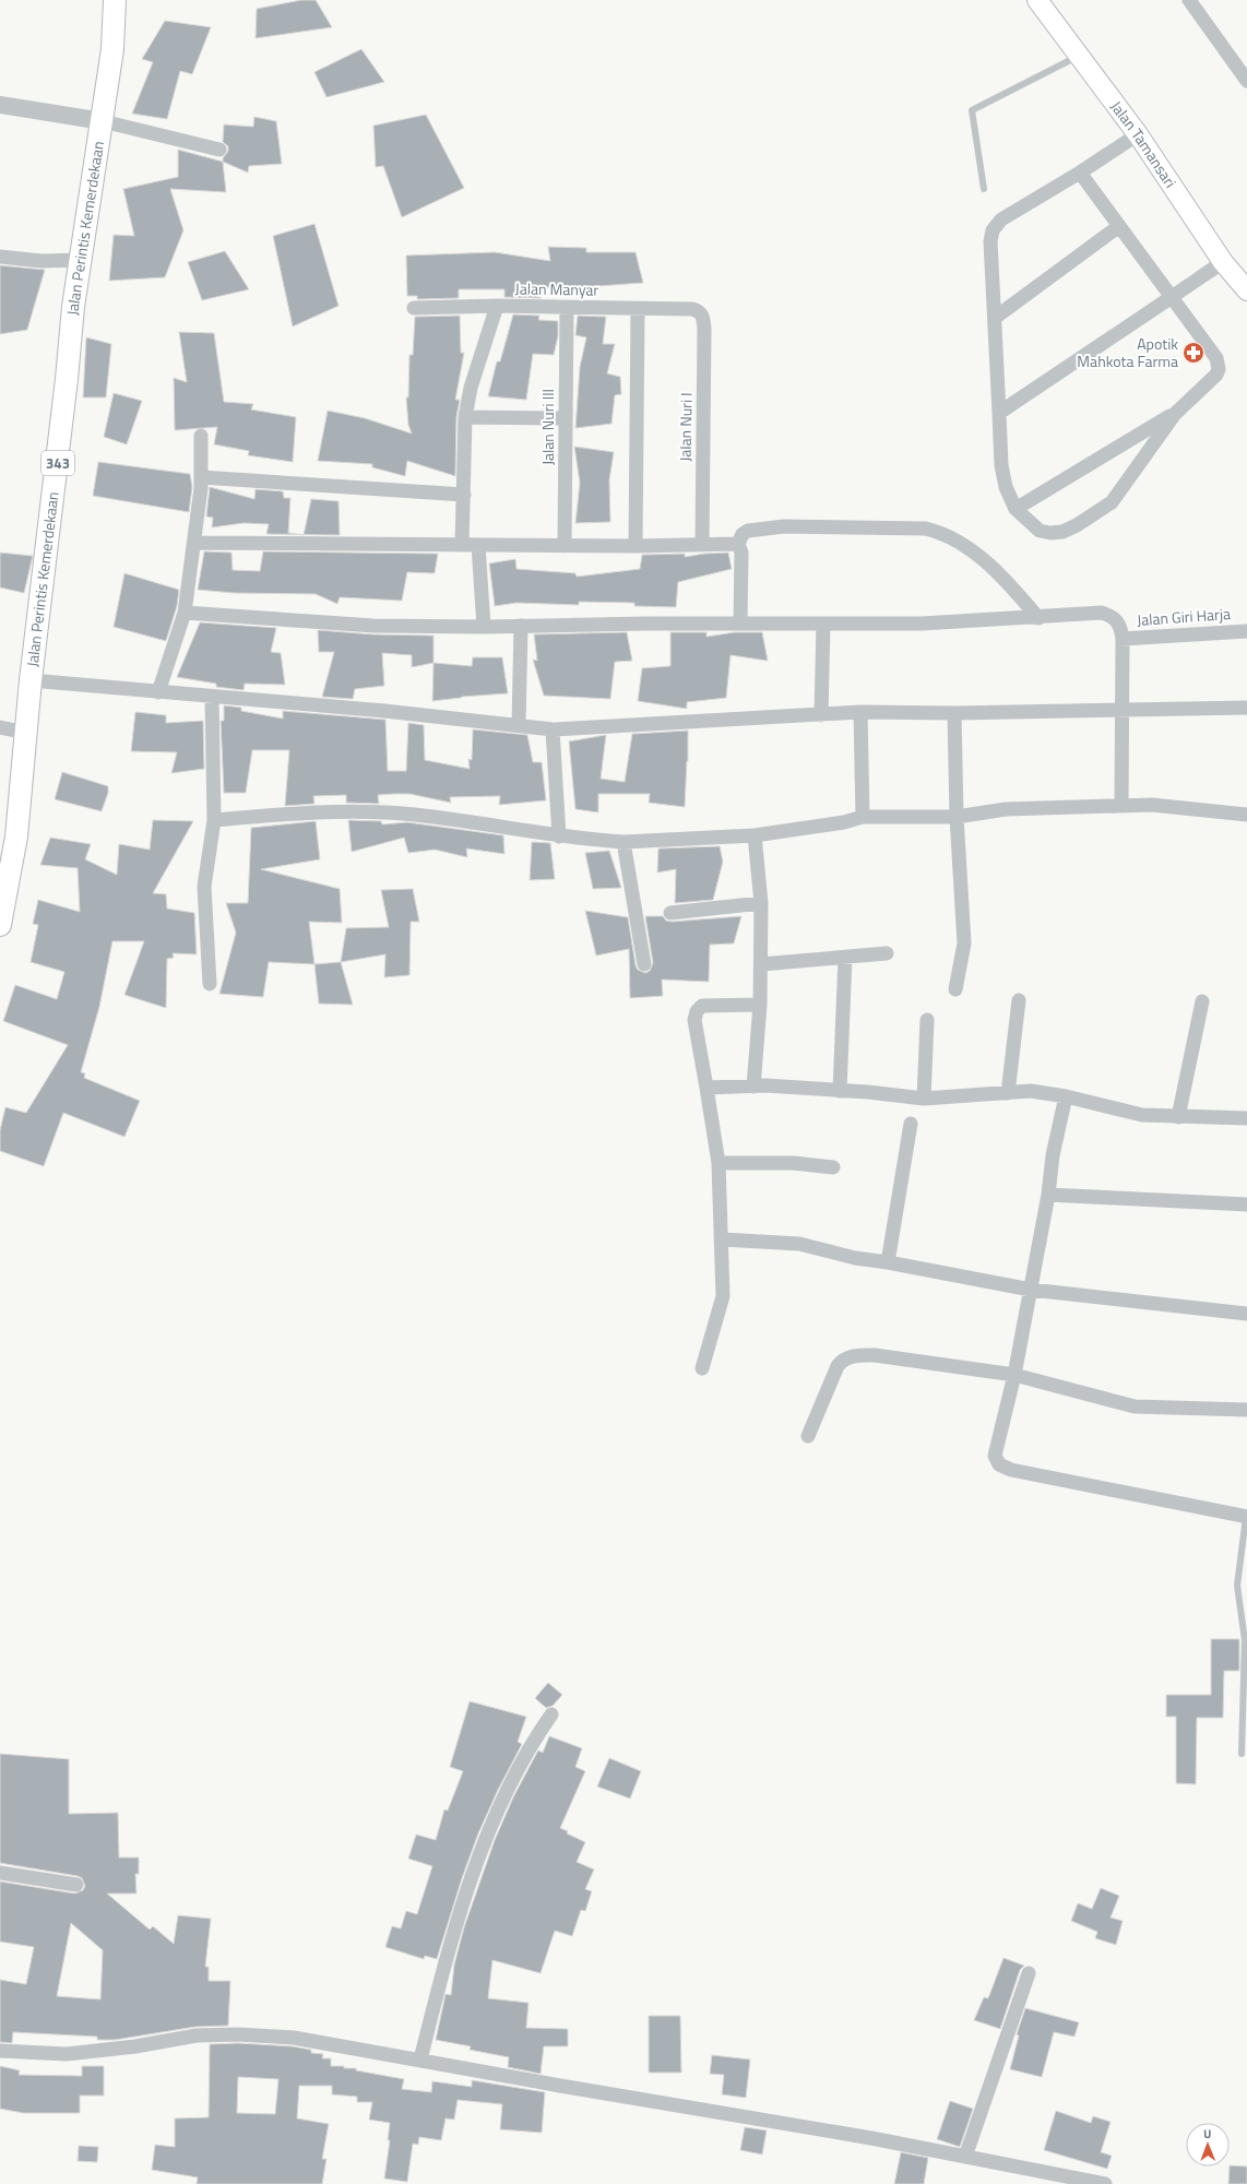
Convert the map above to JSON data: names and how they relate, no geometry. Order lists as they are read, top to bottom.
{
  "streets": {
    "main road": ["Jalan Tamansari", "Jalan Perintis Kemerdekaan", "343"],
    "street": [
      "Jalan Manyar",
      "Jalan Nuri III",
      "Jalan Nuri I",
      "Jalan Giri Harja"
    ]
  },
  "crossings": [
    ["Jalan Manyar", "Jalan Nuri III"],
    ["Jalan Manyar", "Jalan Nuri I"]
  ],
  "places": {
    "pharmacy": ["Apotik Mahkota Farma"]
  },
  "north": "top"
}
